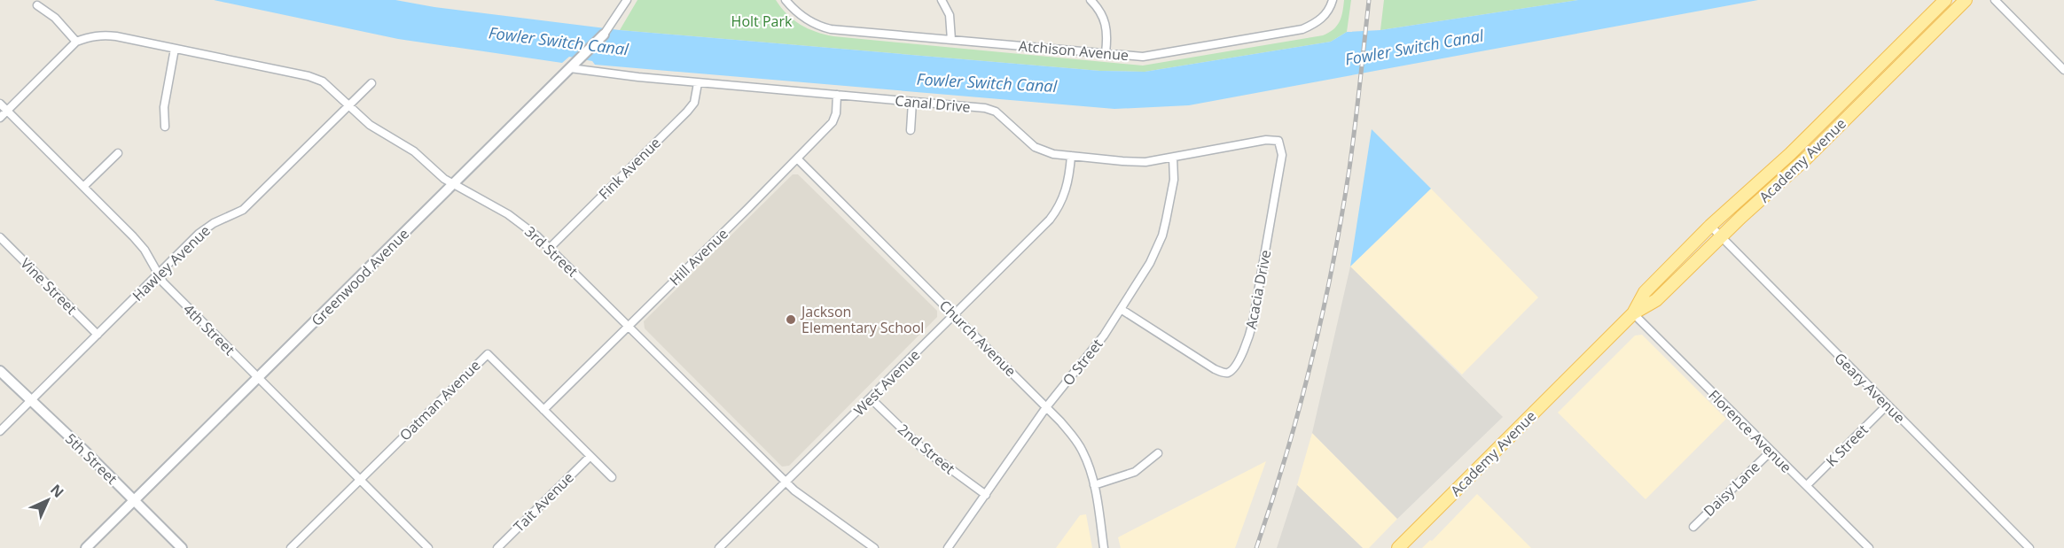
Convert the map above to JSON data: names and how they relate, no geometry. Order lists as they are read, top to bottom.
{
  "streets": {
    "main road": ["Academy Avenue"],
    "street": [
      "Atchison Avenue",
      "Canal Drive",
      "Fink Avenue",
      "3rd Street",
      "Hill Avenue",
      "Hawley Avenue",
      "Greenwood Avenue",
      "Vine Street",
      "Acacia Drive",
      "4th Street",
      "Church Avenue",
      "O Street",
      "West Avenue",
      "Geary Avenue",
      "Oatman Avenue",
      "Florence Avenue",
      "K Street",
      "2nd Street",
      "5th Street",
      "Daisy Lane",
      "Tait Avenue"
    ]
  },
  "crossings": [
    ["Canal Drive", "Fink Avenue"],
    ["Canal Drive", "Hill Avenue"],
    ["Canal Drive", "Greenwood Avenue"],
    ["Canal Drive", "Acacia Drive"],
    ["Canal Drive", "O Street"],
    ["Canal Drive", "West Avenue"],
    ["Academy Avenue", "Geary Avenue"],
    ["Academy Avenue", "Florence Avenue"],
    ["Fink Avenue", "3rd Street"],
    ["3rd Street", "Hill Avenue"],
    ["3rd Street", "Hawley Avenue"],
    ["3rd Street", "Greenwood Avenue"],
    ["3rd Street", "West Avenue"],
    ["Hill Avenue", "Church Avenue"],
    ["Hill Avenue", "Oatman Avenue"],
    ["Hawley Avenue", "Vine Street"],
    ["Hawley Avenue", "4th Street"],
    ["Hawley Avenue", "5th Street"],
    ["Greenwood Avenue", "4th Street"],
    ["Greenwood Avenue", "5th Street"],
    ["Acacia Drive", "O Street"],
    ["4th Street", "Oatman Avenue"],
    ["Church Avenue", "O Street"],
    ["Church Avenue", "West Avenue"],
    ["O Street", "2nd Street"],
    ["West Avenue", "2nd Street"],
    ["Geary Avenue", "K Street"],
    ["Oatman Avenue", "Tait Avenue"],
    ["Florence Avenue", "K Street"],
    ["Florence Avenue", "Daisy Lane"]
  ],
  "water": ["Fowler Switch Canal"],
  "parks": ["Holt Park"],
  "places": ["Jackson Elementary School"],
  "north": "top right"
}
